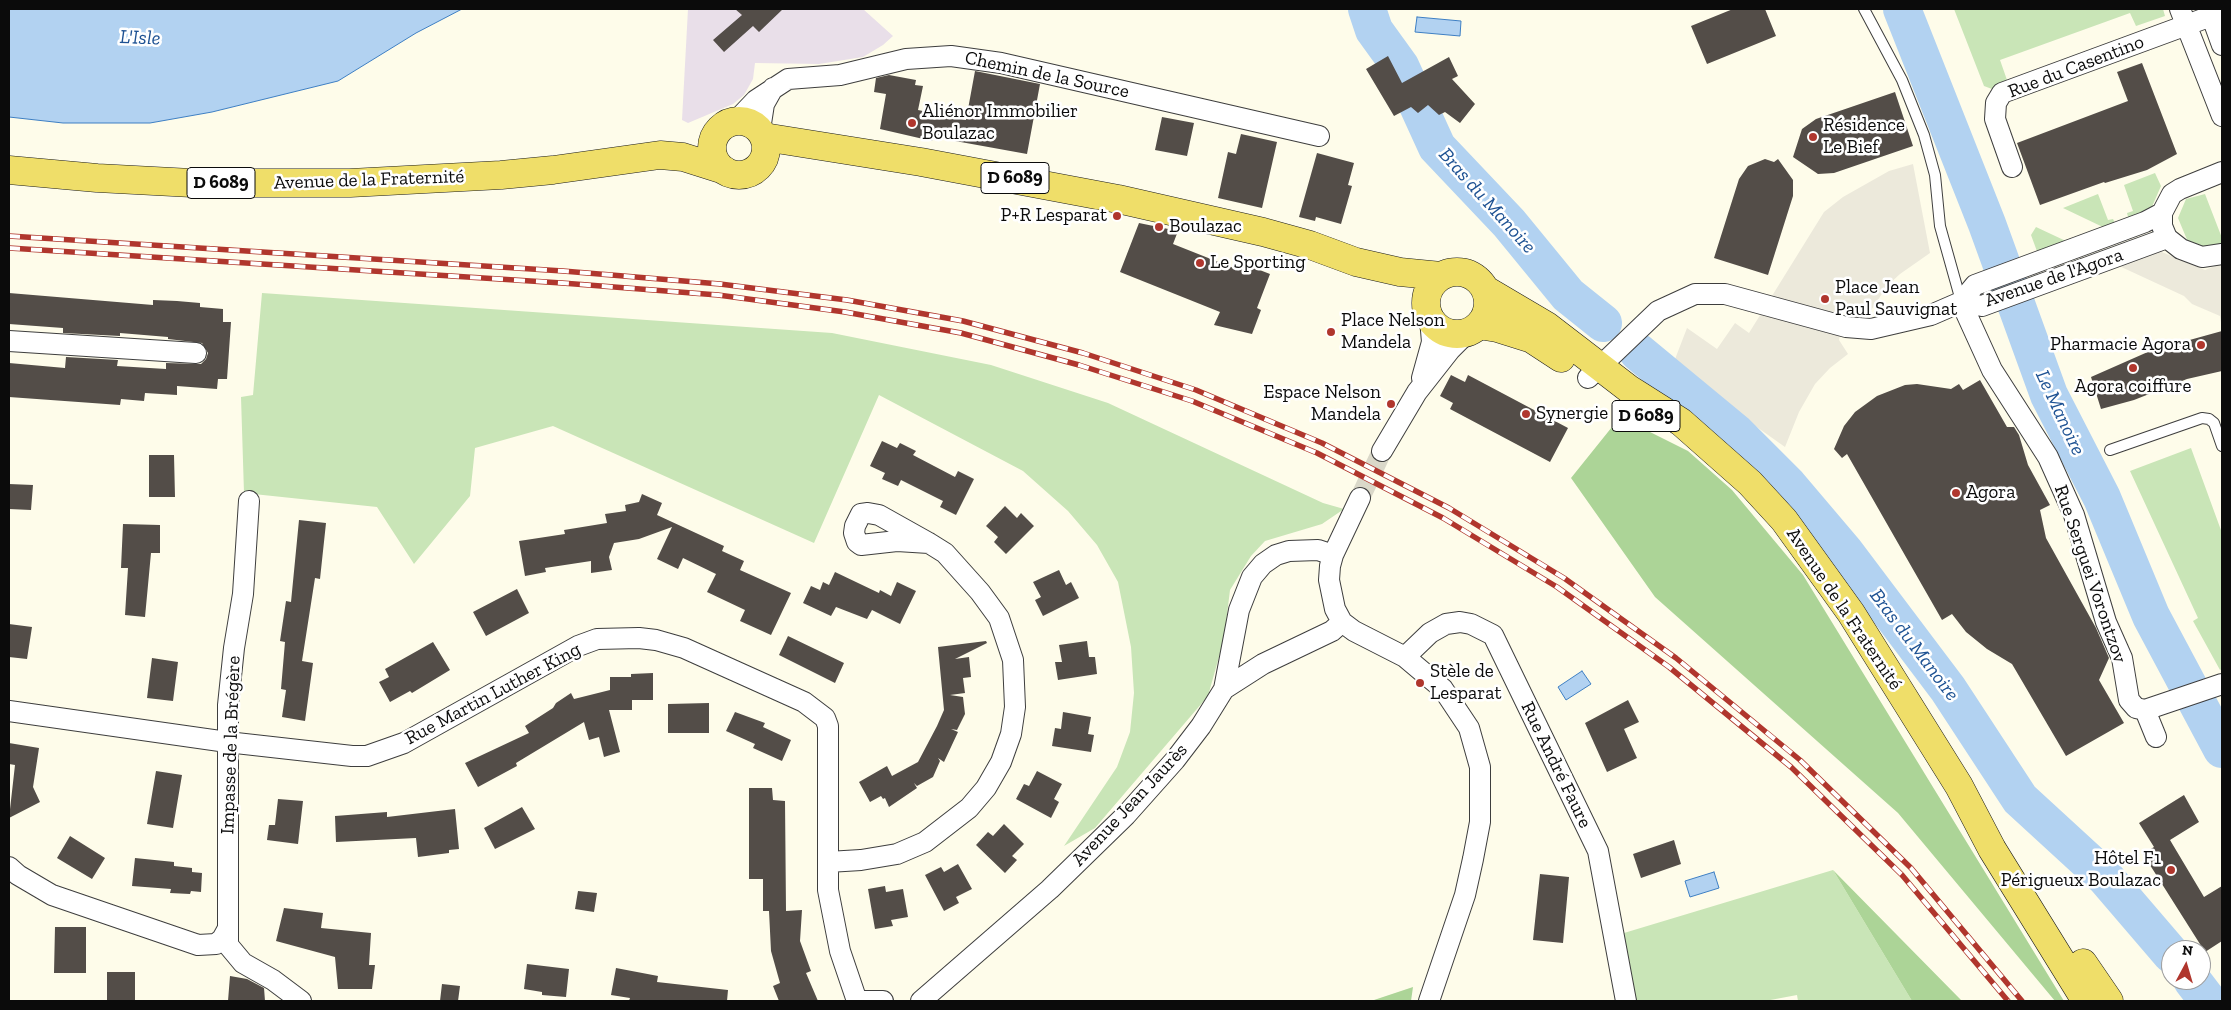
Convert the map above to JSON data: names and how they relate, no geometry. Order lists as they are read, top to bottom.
{
  "streets": {
    "main road": ["D 6089", "Avenue de la Fraternité"],
    "street": [
      "Rue du Casentino",
      "Chemin de la Source",
      "Avenue de l'Agora",
      "Rue Serguei Vorontzov",
      "Rue Martin Luther King",
      "Impasse de la Brégère",
      "Rue André Faure",
      "Avenue Jean Jaurès"
    ]
  },
  "crossings": [
    ["Chemin de la Source", "D 6089"],
    ["D 6089", "Avenue de la Fraternité"],
    ["Avenue de la Fraternité", "Avenue de l'Agora"],
    ["Avenue de l'Agora", "Rue Serguei Vorontzov"],
    ["Rue Martin Luther King", "Impasse de la Brégère"]
  ],
  "water": ["L'Isle", "Bras du Manoire", "Le Manoire"],
  "places": [
    "Aliénor Immobilier Boulazac",
    "Résidence Le Bief",
    "P+R Lesparat",
    "Boulazac",
    "Le Sporting",
    "Place Jean Paul Sauvignat",
    "Place Nelson Mandela",
    "Pharmacie Agora",
    "Agora coiffure",
    "Espace Nelson Mandela",
    "Synergie",
    "Agora",
    "Stèle de Lesparat",
    "Hôtel F1 Périgueux Boulazac"
  ],
  "north": "top"
}
